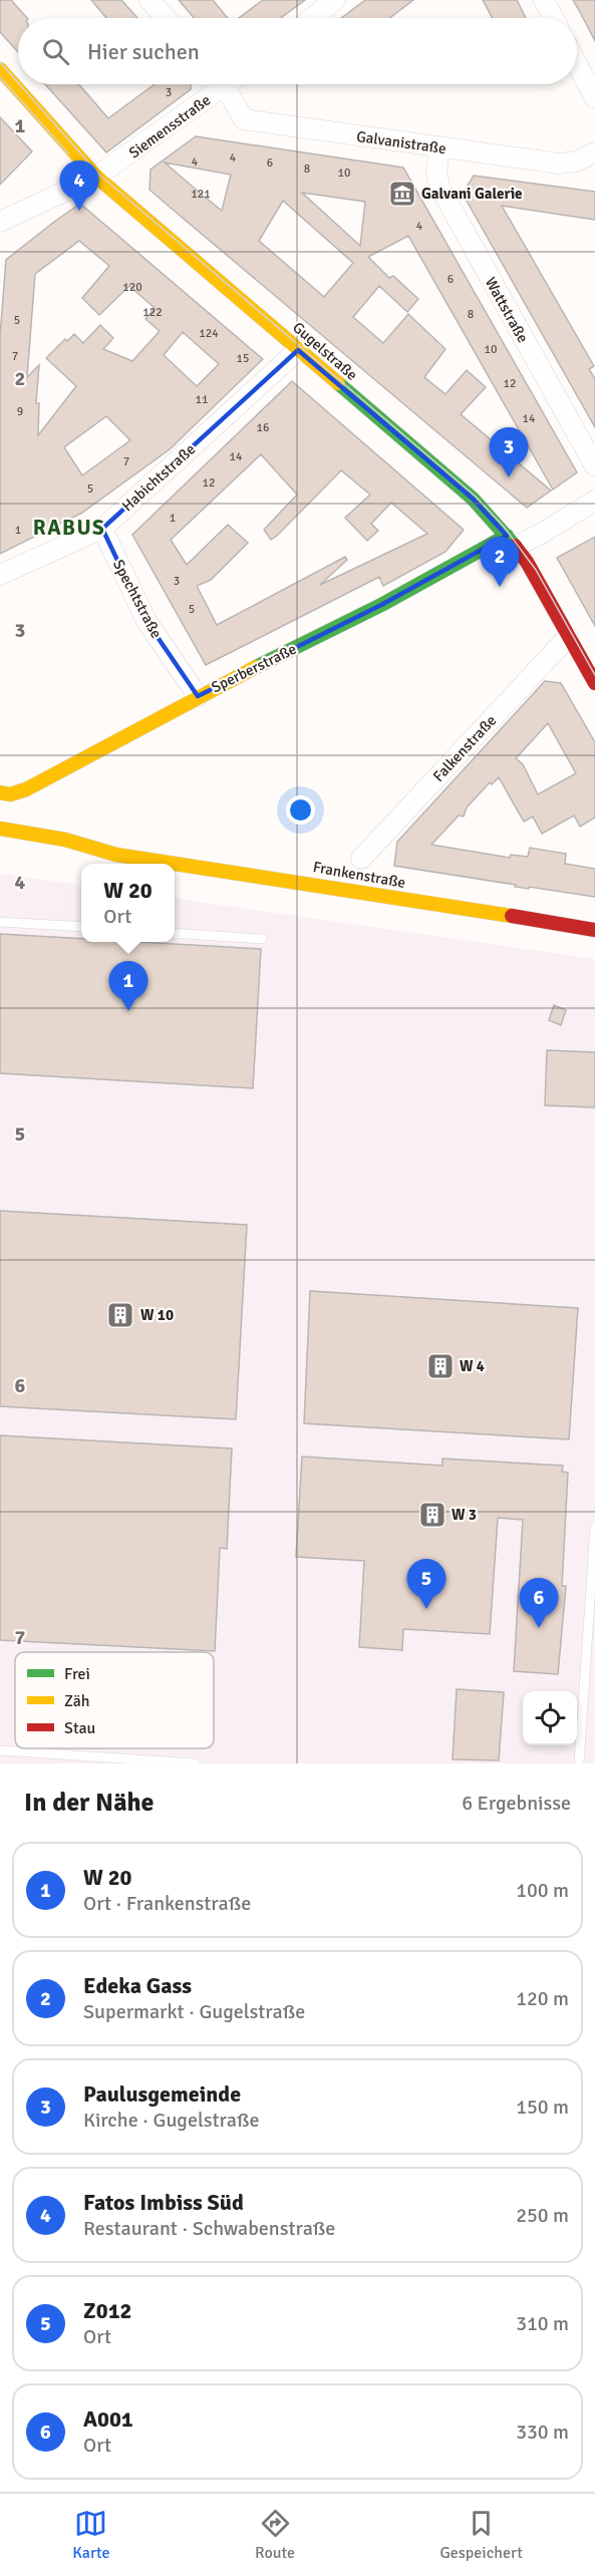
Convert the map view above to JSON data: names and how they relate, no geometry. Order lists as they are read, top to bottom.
{
  "streets": {
    "street": [
      "Siemensstraße",
      "Galvanistraße",
      "Wattstraße",
      "Gugelstraße",
      "Habichtstraße",
      "Spechtstraße",
      "Sperberstraße",
      "Falkenstraße",
      "Frankenstraße"
    ]
  },
  "crossings": [
    ["Siemensstraße", "Gugelstraße"],
    ["Galvanistraße", "Wattstraße"],
    ["Gugelstraße", "Habichtstraße"],
    ["Gugelstraße", "Sperberstraße"],
    ["Gugelstraße", "Falkenstraße"],
    ["Habichtstraße", "Spechtstraße"],
    ["Spechtstraße", "Sperberstraße"]
  ],
  "districts": ["RABUS"],
  "places": {
    "museum": ["Galvani Galerie"],
    "building": ["W 10", "W 4", "W 3"]
  },
  "house_numbers": [
    "3",
    "4",
    "4",
    "6",
    "8",
    "10",
    "121",
    "4",
    "6",
    "120",
    "122",
    "8",
    "5",
    "124",
    "10",
    "7",
    "15",
    "12",
    "11",
    "9",
    "14",
    "16",
    "14",
    "7",
    "12",
    "5",
    "1",
    "1",
    "3",
    "5"
  ],
  "legend": ["Frei", "Zäh", "Stau"],
  "page": {
    "search": "Hier suchen",
    "pins": [
      "4",
      "3",
      "2",
      "1",
      "5",
      "6"
    ],
    "popup": ["W 20", "Ort"],
    "heading": ["In der Nähe", "6 Ergebnisse"],
    "list": [
      {
        "mark": "1",
        "name": "W 20",
        "note": "Ort · Frankenstraße",
        "value": "100 m"
      },
      {
        "mark": "2",
        "name": "Edeka Gass",
        "note": "Supermarkt · Gugelstraße",
        "value": "120 m"
      },
      {
        "mark": "3",
        "name": "Paulusgemeinde",
        "note": "Kirche · Gugelstraße",
        "value": "150 m"
      },
      {
        "mark": "4",
        "name": "Fatos Imbiss Süd",
        "note": "Restaurant · Schwabenstraße",
        "value": "250 m"
      },
      {
        "mark": "5",
        "name": "Z012",
        "note": "Ort",
        "value": "310 m"
      },
      {
        "mark": "6",
        "name": "A001",
        "note": "Ort",
        "value": "330 m"
      }
    ],
    "nav": ["Karte", "Route", "Gespeichert"]
  },
  "grid": {
    "rows": [
      "1",
      "2",
      "3",
      "4",
      "5",
      "6",
      "7"
    ]
  }
}
